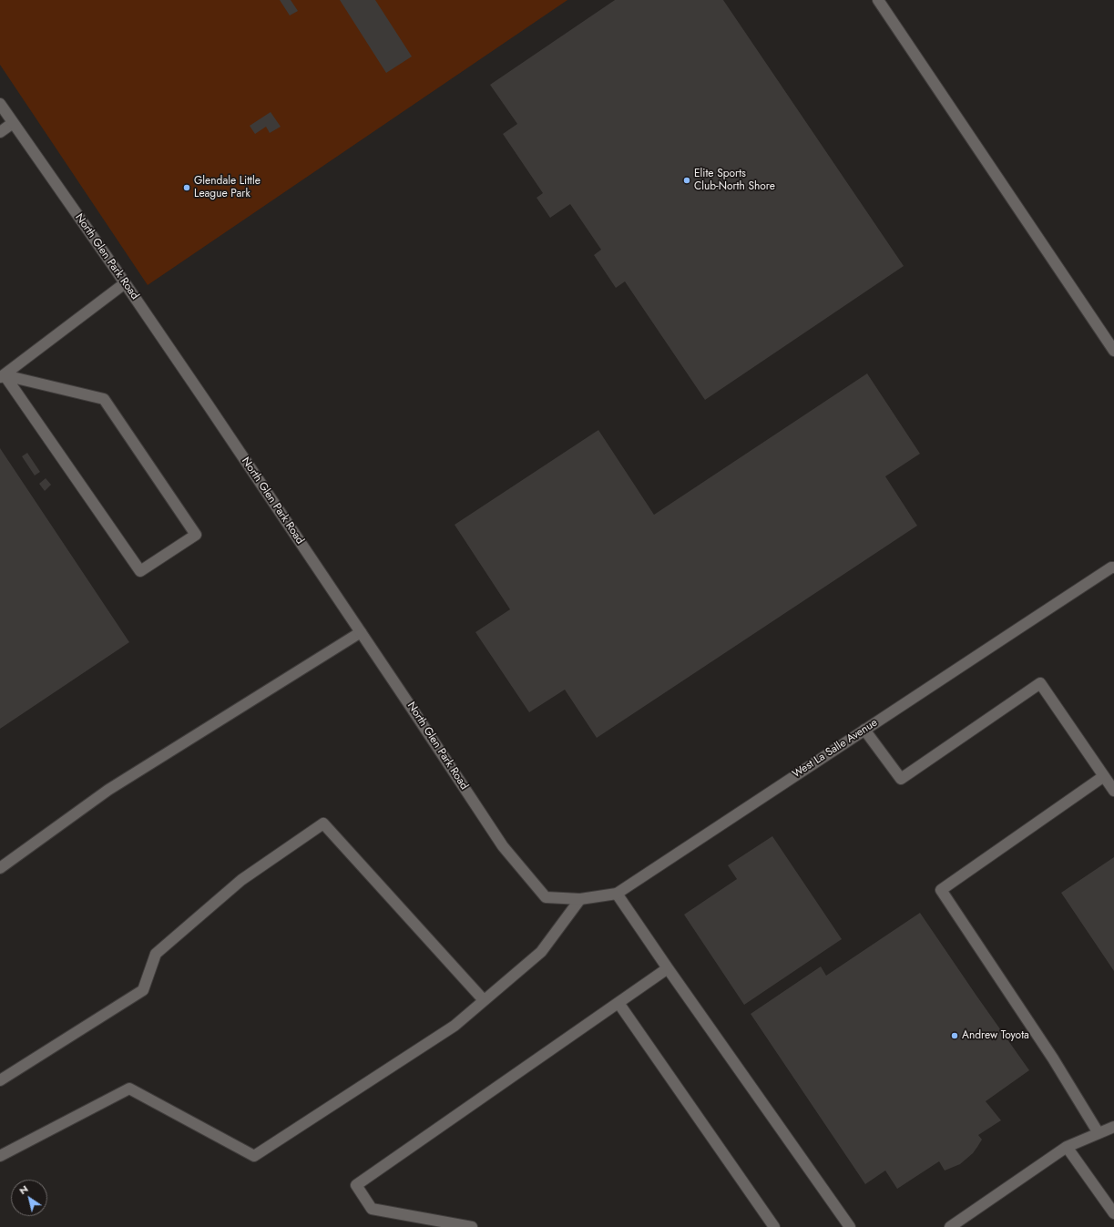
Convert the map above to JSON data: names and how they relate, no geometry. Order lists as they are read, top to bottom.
{
  "streets": {
    "street": ["North Glen Park Road", "West La Salle Avenue"]
  },
  "crossings": [
    ["North Glen Park Road", "West La Salle Avenue"]
  ],
  "places": ["Elite Sports Club-North Shore", "Glendale Little League Park", "Andrew Toyota"],
  "north": "top left"
}
